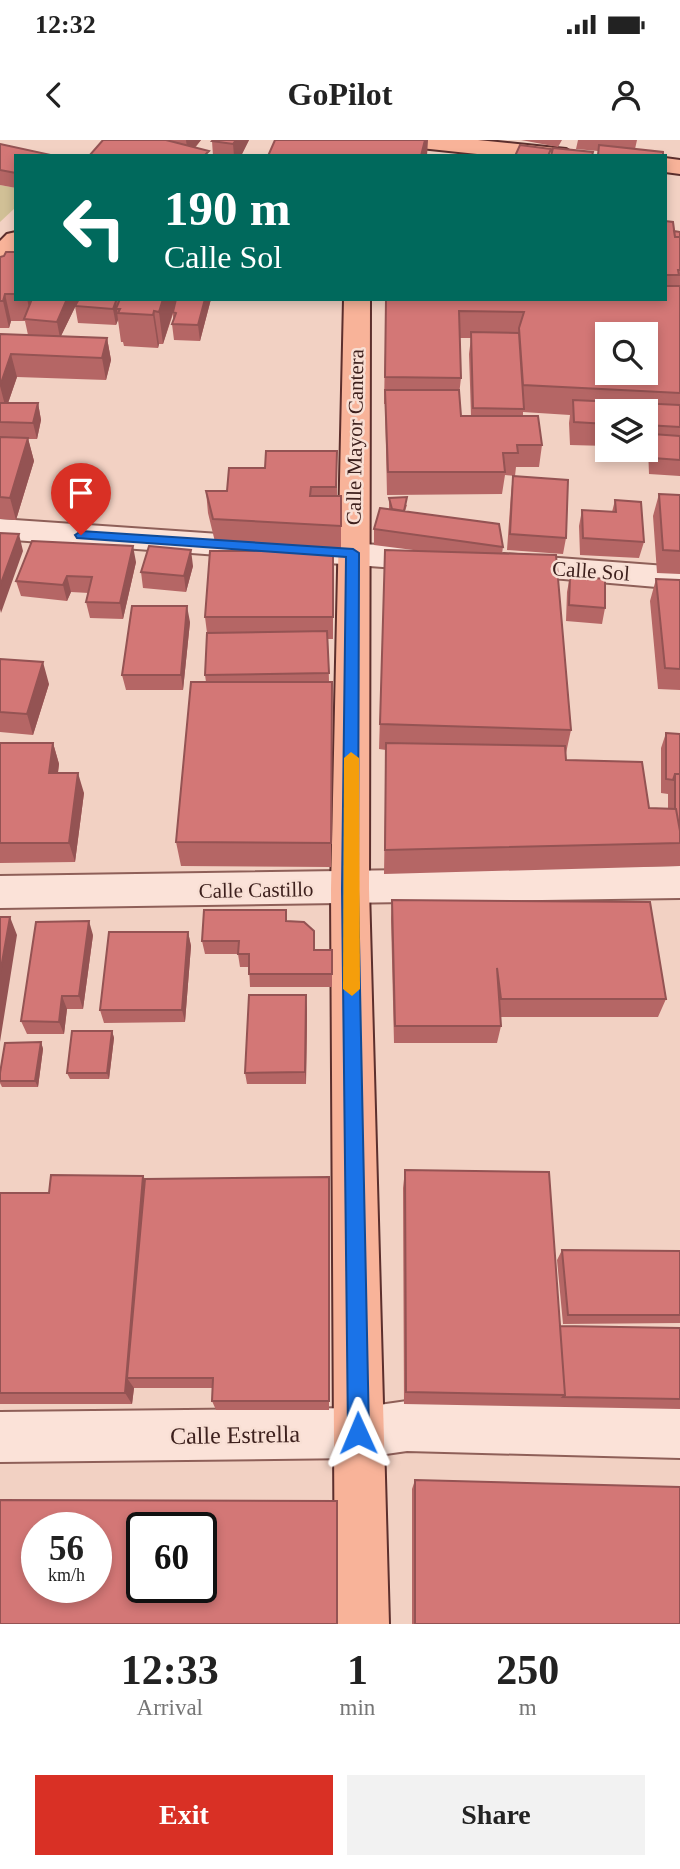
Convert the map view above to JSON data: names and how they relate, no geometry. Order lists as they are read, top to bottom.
{
  "streets": {
    "main road": ["Calle Mayor Cantera"],
    "street": ["Calle Sol", "Calle Castillo", "Calle Estrella"]
  },
  "crossings": [
    ["Calle Mayor Cantera", "Calle Sol"],
    ["Calle Mayor Cantera", "Calle Castillo"],
    ["Calle Mayor Cantera", "Calle Estrella"]
  ],
  "page": {
    "status": "12:32",
    "header": "GoPilot",
    "turn": ["190 m", "Calle Sol"],
    "speed": "56 km/h",
    "limit": "60",
    "eta": [
      "12:33",
      "Arrival",
      "1",
      "min",
      "250",
      "m"
    ],
    "buttons": ["Exit", "Share"]
  }
}
